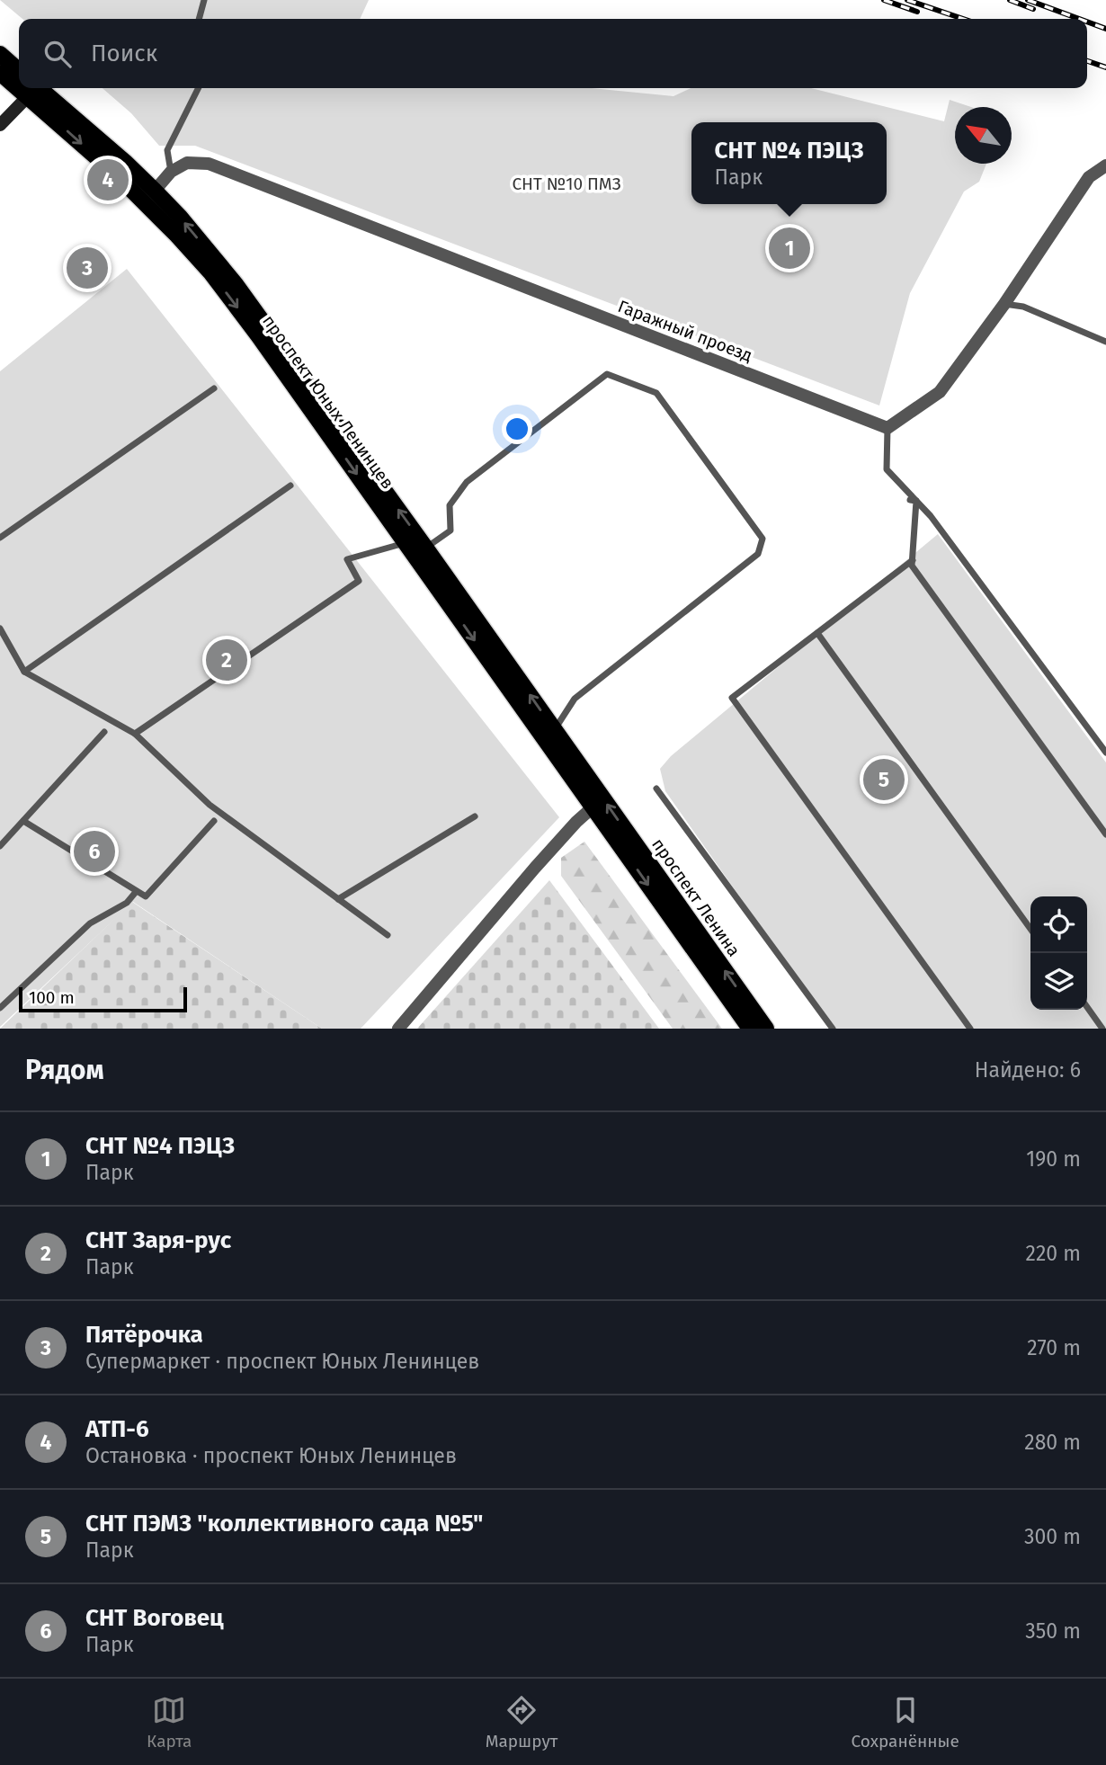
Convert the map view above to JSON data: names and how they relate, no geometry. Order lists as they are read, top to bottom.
{
  "streets": {
    "main road": ["проспект Юных Ленинцев", "проспект Ленина"],
    "street": ["Гаражный проезд"]
  },
  "crossings": [
    ["проспект Юных Ленинцев", "проспект Ленина"]
  ],
  "parks": ["СНТ №10 ПМЗ"],
  "scale_bar": "100 m",
  "north": "top left",
  "page": {
    "search": "Поиск",
    "popup": ["СНТ №4 ПЭЦЗ", "Парк"],
    "pins": [
      "4",
      "1",
      "3",
      "2",
      "5",
      "6"
    ],
    "scale": "100 m",
    "heading": ["Рядом", "Найдено: 6"],
    "list": [
      {
        "mark": "1",
        "name": "СНТ №4 ПЭЦЗ",
        "note": "Парк",
        "value": "190 m"
      },
      {
        "mark": "2",
        "name": "СНТ Заря-рус",
        "note": "Парк",
        "value": "220 m"
      },
      {
        "mark": "3",
        "name": "Пятёрочка",
        "note": "Супермаркет · проспект Юных Ленинцев",
        "value": "270 m"
      },
      {
        "mark": "4",
        "name": "АТП-6",
        "note": "Остановка · проспект Юных Ленинцев",
        "value": "280 m"
      },
      {
        "mark": "5",
        "name": "СНТ ПЭМЗ \"коллективного сада №5\"",
        "note": "Парк",
        "value": "300 m"
      },
      {
        "mark": "6",
        "name": "СНТ Воговец",
        "note": "Парк",
        "value": "350 m"
      }
    ],
    "nav": ["Карта", "Маршрут", "Сохранённые"]
  }
}
